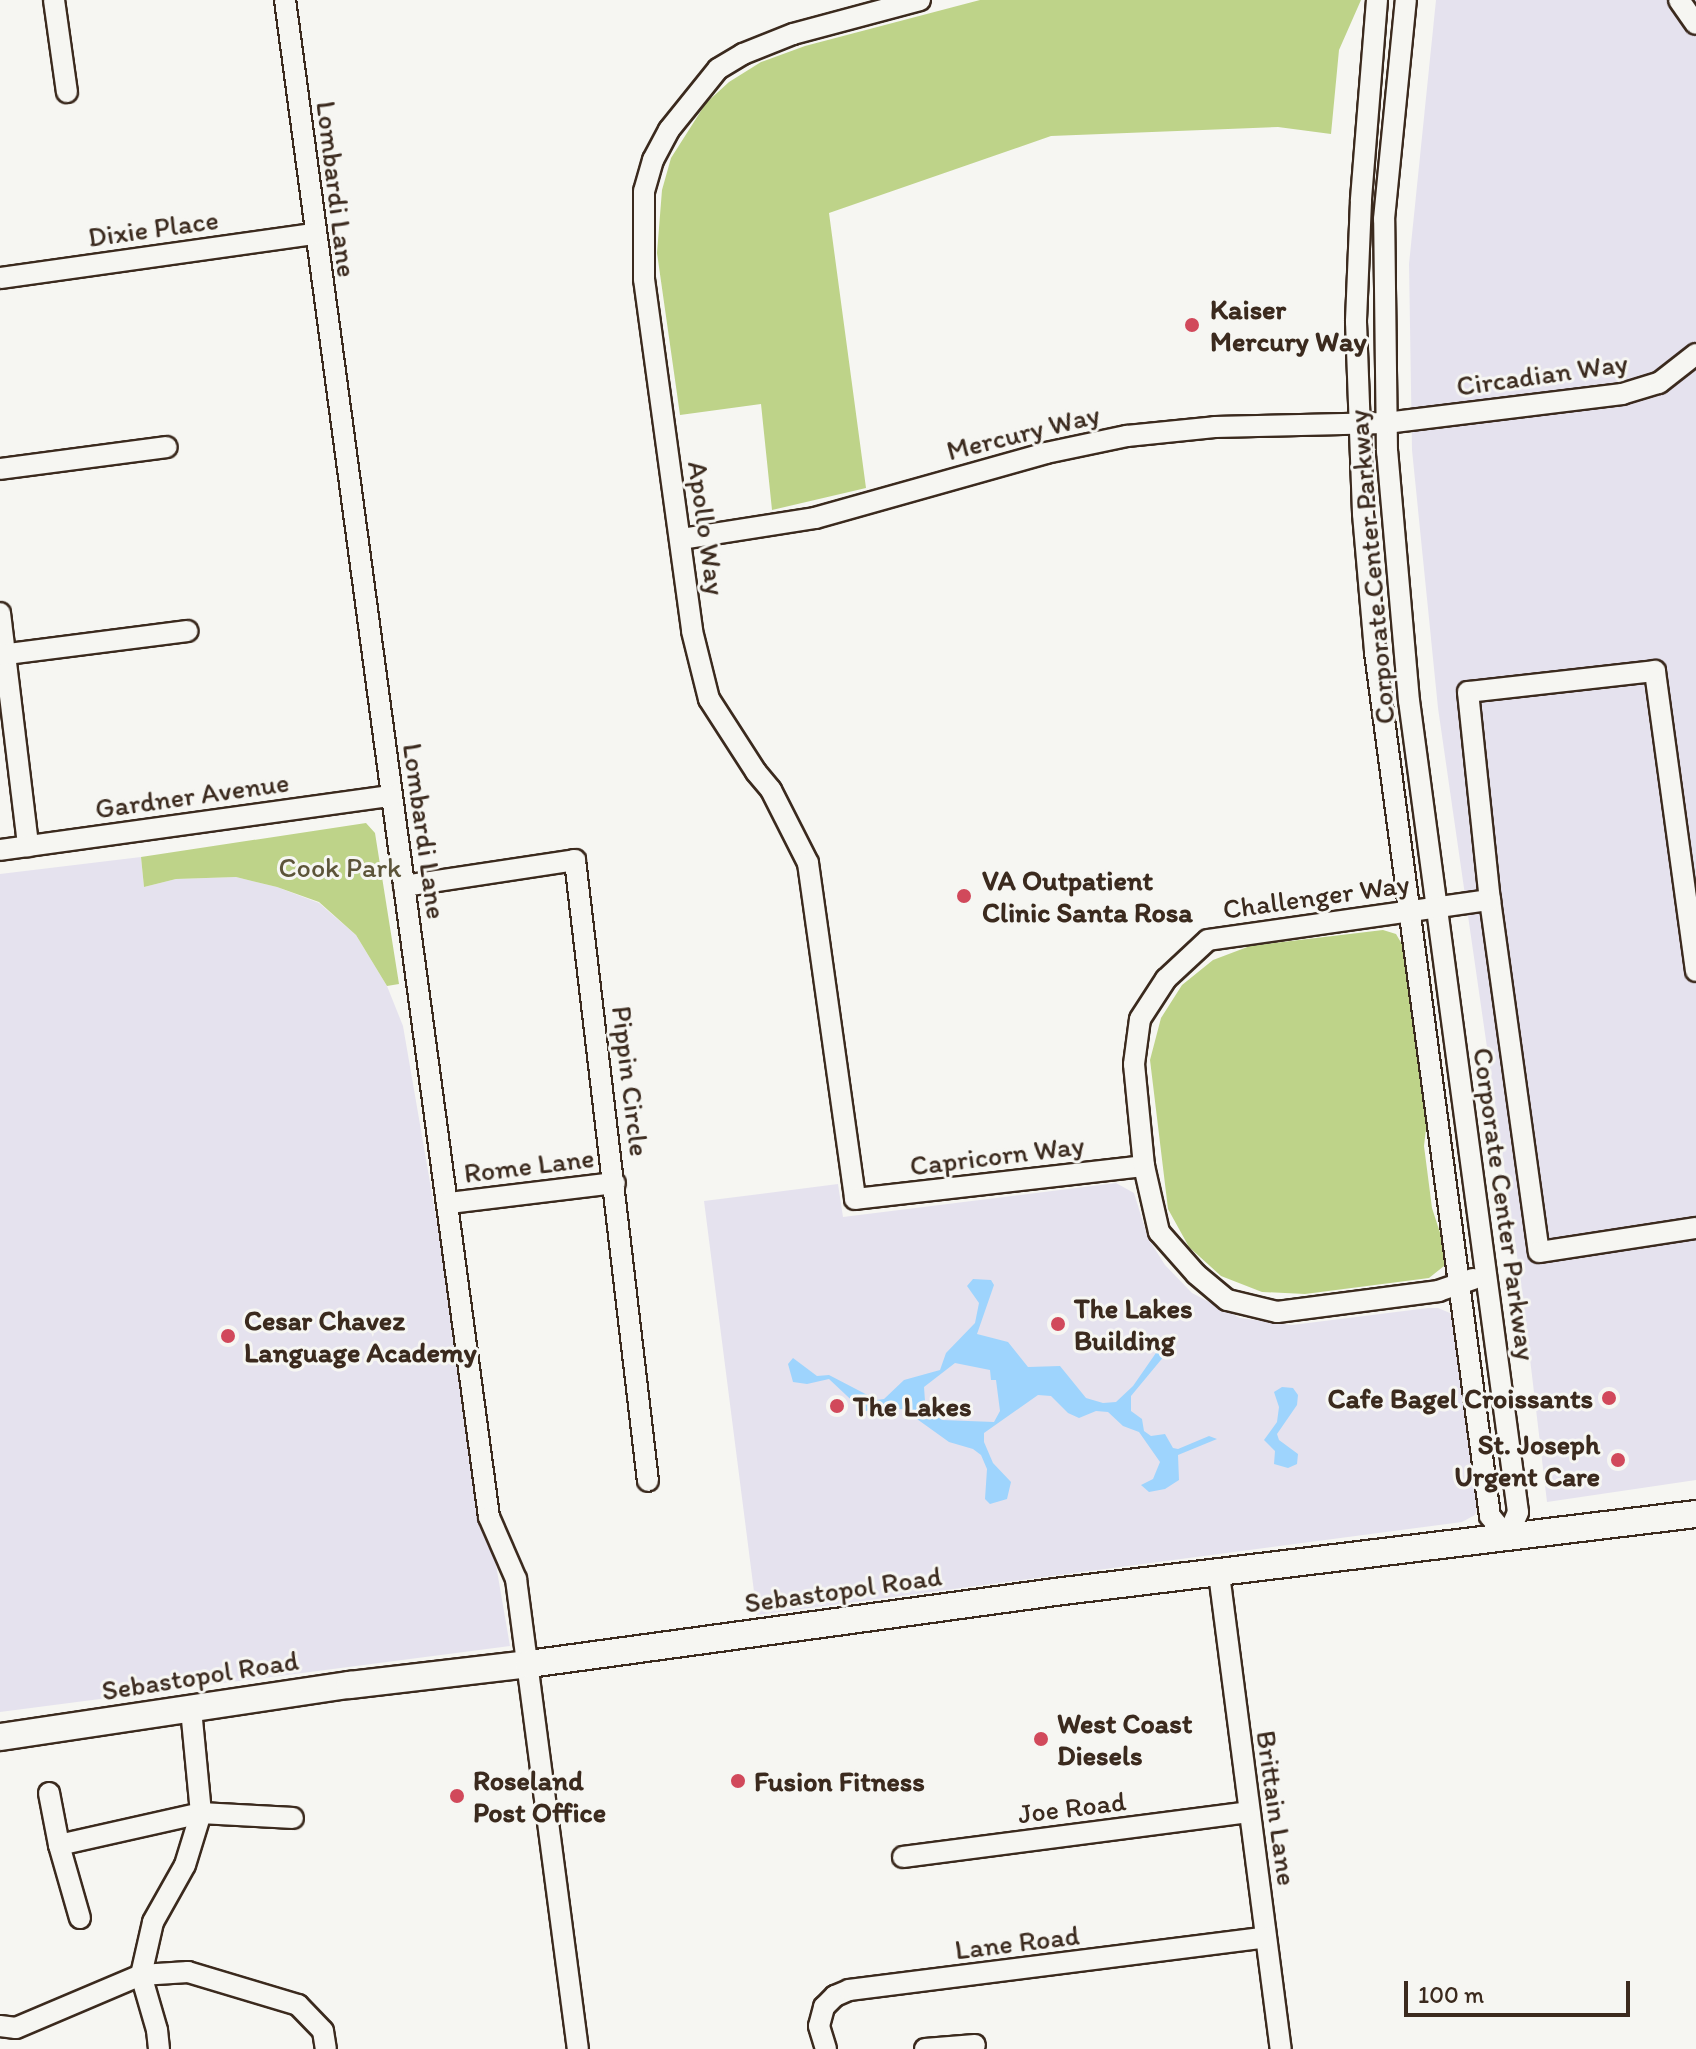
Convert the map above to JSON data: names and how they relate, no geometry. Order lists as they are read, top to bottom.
{
  "streets": {
    "main road": ["Sebastopol Road"],
    "street": [
      "Lombardi Lane",
      "Dixie Place",
      "Circadian Way",
      "Mercury Way",
      "Apollo Way",
      "Corporate Center Parkway",
      "Gardner Avenue",
      "Challenger Way",
      "Pippin Circle",
      "Capricorn Way",
      "Rome Lane",
      "Joe Road",
      "Brittain Lane",
      "Lane Road"
    ]
  },
  "crossings": [
    ["Lombardi Lane", "Dixie Place"],
    ["Lombardi Lane", "Gardner Avenue"],
    ["Lombardi Lane", "Pippin Circle"],
    ["Lombardi Lane", "Rome Lane"],
    ["Lombardi Lane", "Sebastopol Road"],
    ["Circadian Way", "Mercury Way"],
    ["Circadian Way", "Corporate Center Parkway"],
    ["Mercury Way", "Apollo Way"],
    ["Mercury Way", "Corporate Center Parkway"],
    ["Apollo Way", "Capricorn Way"],
    ["Corporate Center Parkway", "Challenger Way"],
    ["Corporate Center Parkway", "Sebastopol Road"],
    ["Challenger Way", "Capricorn Way"],
    ["Pippin Circle", "Rome Lane"],
    ["Sebastopol Road", "Brittain Lane"],
    ["Joe Road", "Brittain Lane"],
    ["Brittain Lane", "Lane Road"]
  ],
  "parks": ["Cook Park"],
  "places": [
    "Kaiser Mercury Way",
    "VA Outpatient Clinic Santa Rosa",
    "The Lakes Building",
    "Cesar Chavez Language Academy",
    "Cafe Bagel Croissants",
    "The Lakes",
    "St. Joseph Urgent Care",
    "West Coast Diesels",
    "Fusion Fitness",
    "Roseland Post Office"
  ],
  "scale_bar": "100 m"
}
